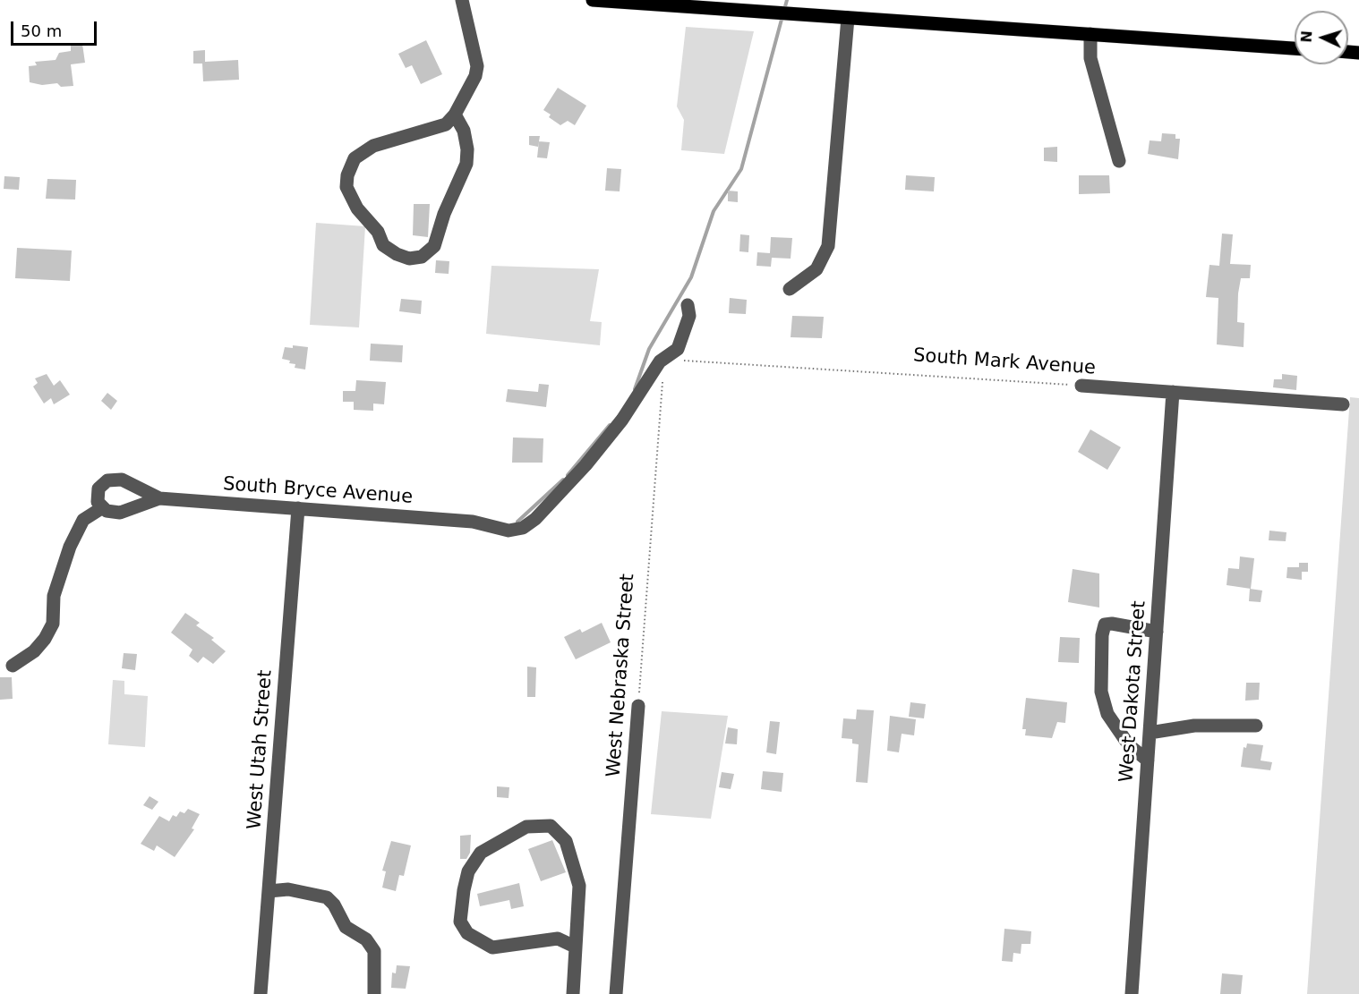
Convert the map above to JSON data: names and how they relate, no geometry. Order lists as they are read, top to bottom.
{
  "streets": {
    "street": [
      "South Mark Avenue",
      "South Bryce Avenue",
      "West Nebraska Street",
      "West Dakota Street",
      "West Utah Street"
    ]
  },
  "crossings": [
    ["South Mark Avenue", "South Bryce Avenue"],
    ["South Mark Avenue", "West Dakota Street"],
    ["South Bryce Avenue", "West Utah Street"]
  ],
  "scale_bar": "50 m",
  "north": "left"
}
